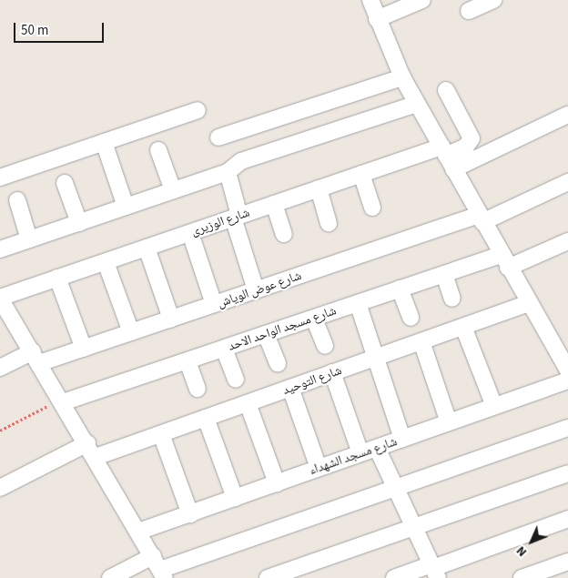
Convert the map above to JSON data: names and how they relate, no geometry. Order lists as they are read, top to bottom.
{
  "streets": {
    "street": [
      "شارع الوزيرى",
      "شارع عوض الوياش",
      "شارع مسجد الواحد الاحد",
      "شارع التوحيد",
      "شارع مسجد الشهداء"
    ]
  },
  "scale_bar": "50 m",
  "north": "bottom left"
}
